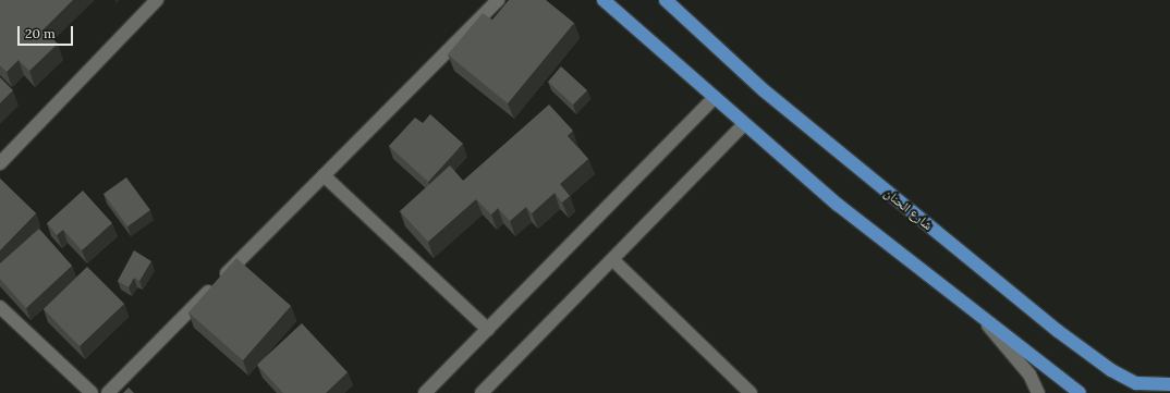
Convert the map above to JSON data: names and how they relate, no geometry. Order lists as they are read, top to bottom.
{
  "streets": {
    "main road": ["شارع الحنان"]
  },
  "scale_bar": "20 m"
}
